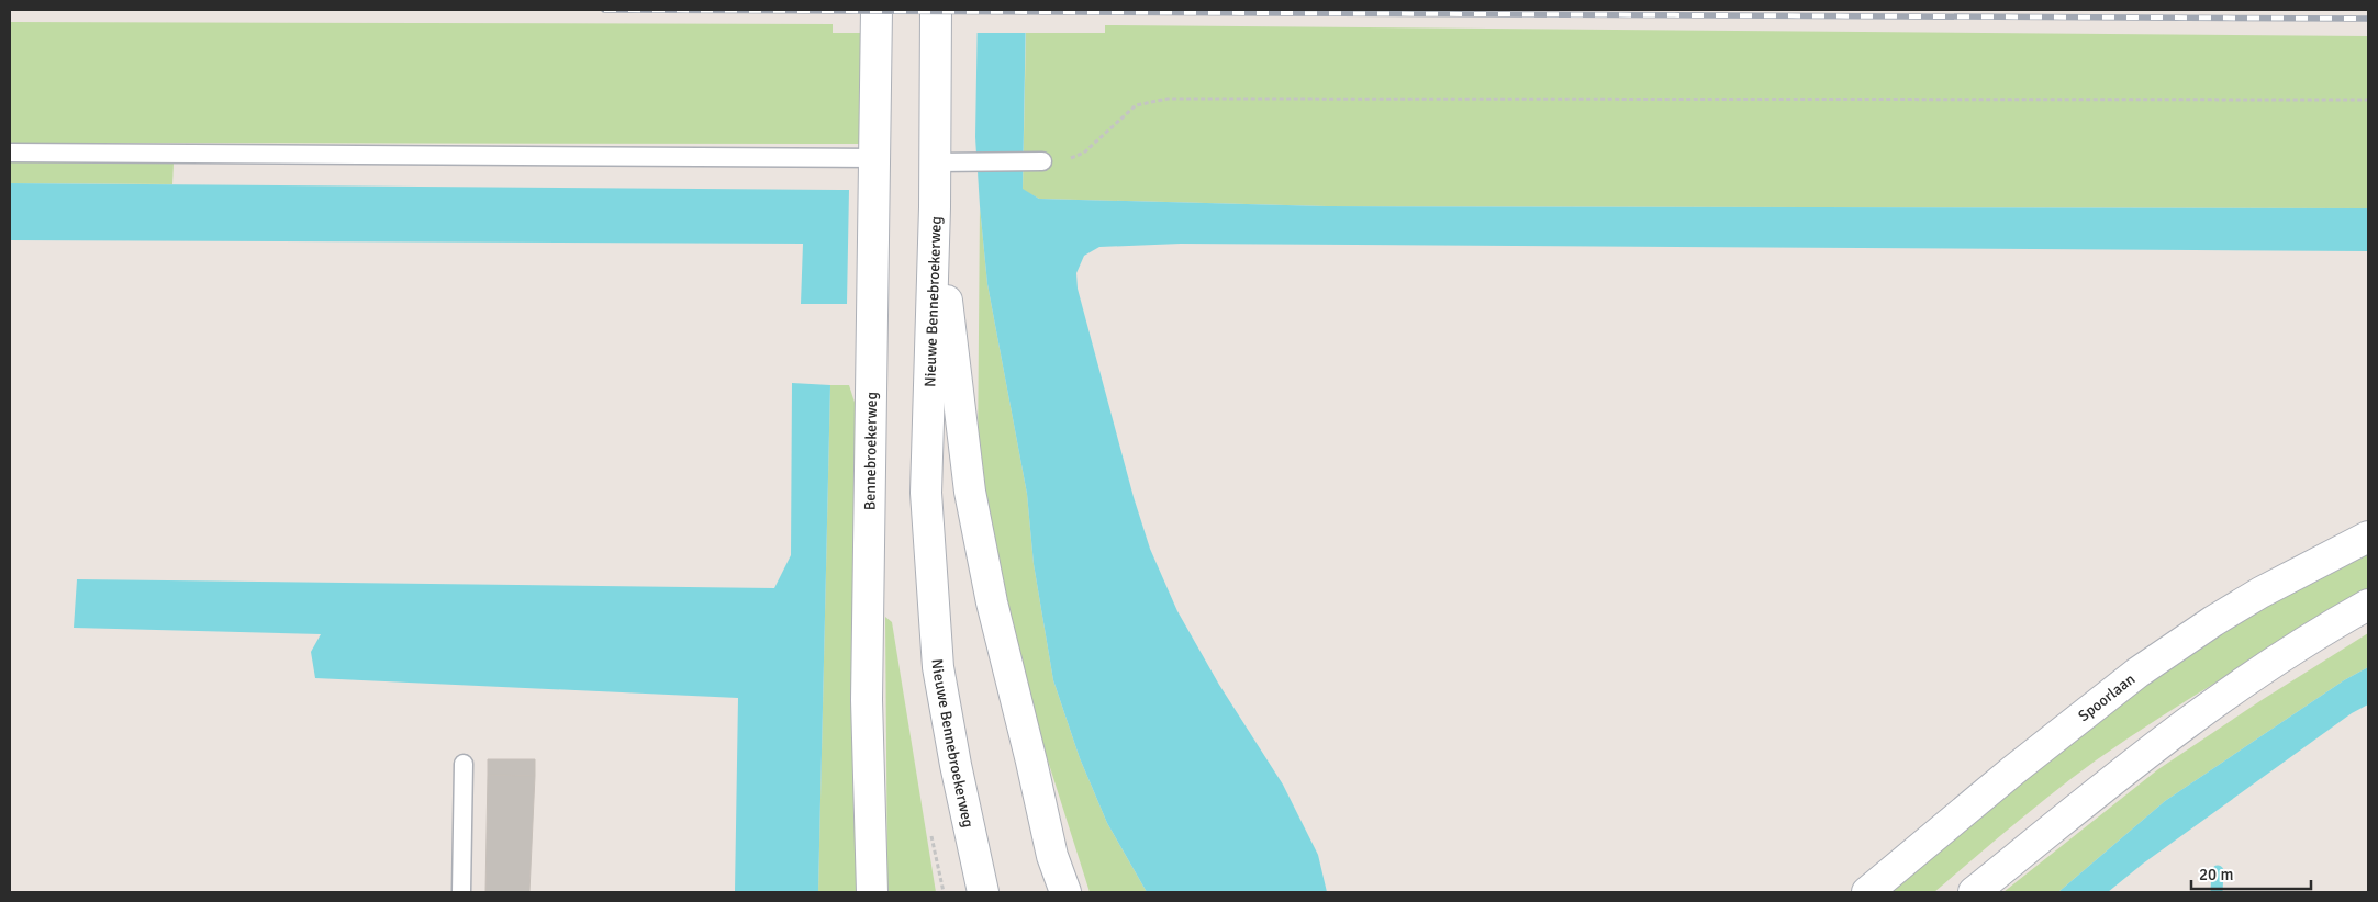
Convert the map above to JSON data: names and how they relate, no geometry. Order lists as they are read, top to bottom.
{
  "streets": {
    "main road": ["Nieuwe Bennebroekerweg", "Bennebroekerweg", "Spoorlaan"]
  },
  "scale_bar": "20 m"
}
